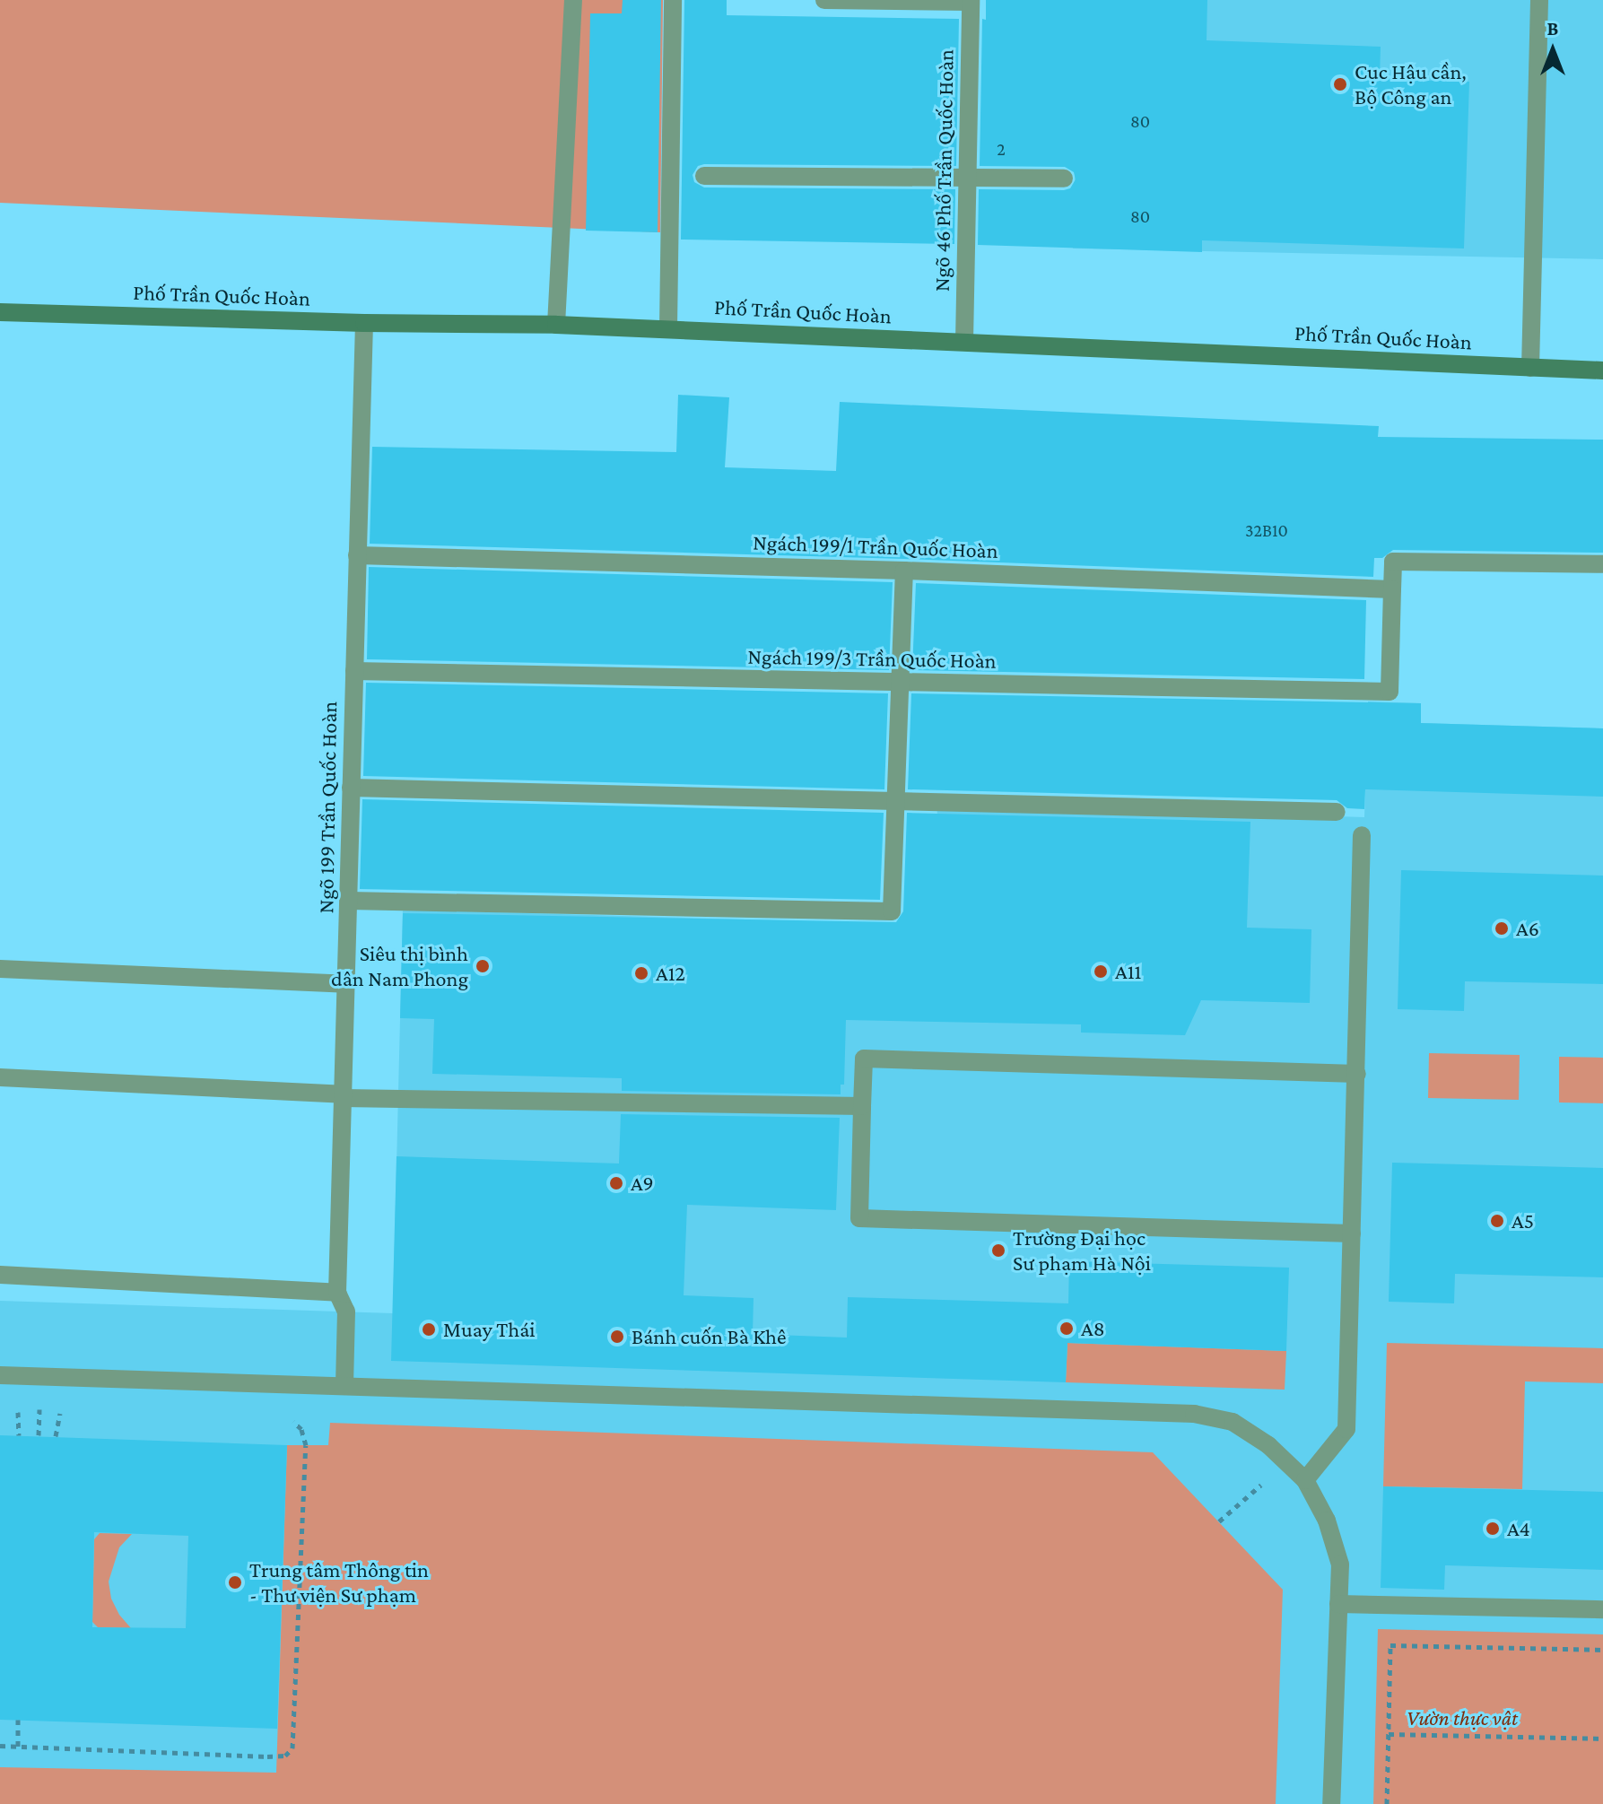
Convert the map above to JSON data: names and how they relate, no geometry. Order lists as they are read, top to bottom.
{
  "streets": {
    "street": [
      "Ngõ 46 Phố Trần Quốc Hoàn",
      "Phố Trần Quốc Hoàn",
      "Ngách 199/1 Trần Quốc Hoàn",
      "Ngách 199/3 Trần Quốc Hoàn",
      "Ngõ 199 Trần Quốc Hoàn"
    ]
  },
  "crossings": [
    ["Ngõ 46 Phố Trần Quốc Hoàn", "Phố Trần Quốc Hoàn"],
    ["Phố Trần Quốc Hoàn", "Ngõ 199 Trần Quốc Hoàn"],
    ["Ngách 199/1 Trần Quốc Hoàn", "Ngách 199/3 Trần Quốc Hoàn"],
    ["Ngách 199/1 Trần Quốc Hoàn", "Ngõ 199 Trần Quốc Hoàn"],
    ["Ngách 199/3 Trần Quốc Hoàn", "Ngõ 199 Trần Quốc Hoàn"]
  ],
  "parks": ["Vườn thực vật"],
  "places": [
    "Cục Hậu cần, Bộ Công an",
    "A6",
    "Siêu thị bình dân Nam Phong",
    "A11",
    "A12",
    "A9",
    "A5",
    "Trường Đại học Sư phạm Hà Nội",
    "A8",
    "Muay Thái",
    "Bánh cuốn Bà Khê",
    "A4",
    "Trung tâm Thông tin - Thư viện Sư phạm"
  ],
  "house_numbers": [
    "80",
    "2",
    "80",
    "32B10"
  ],
  "north": "top"
}
